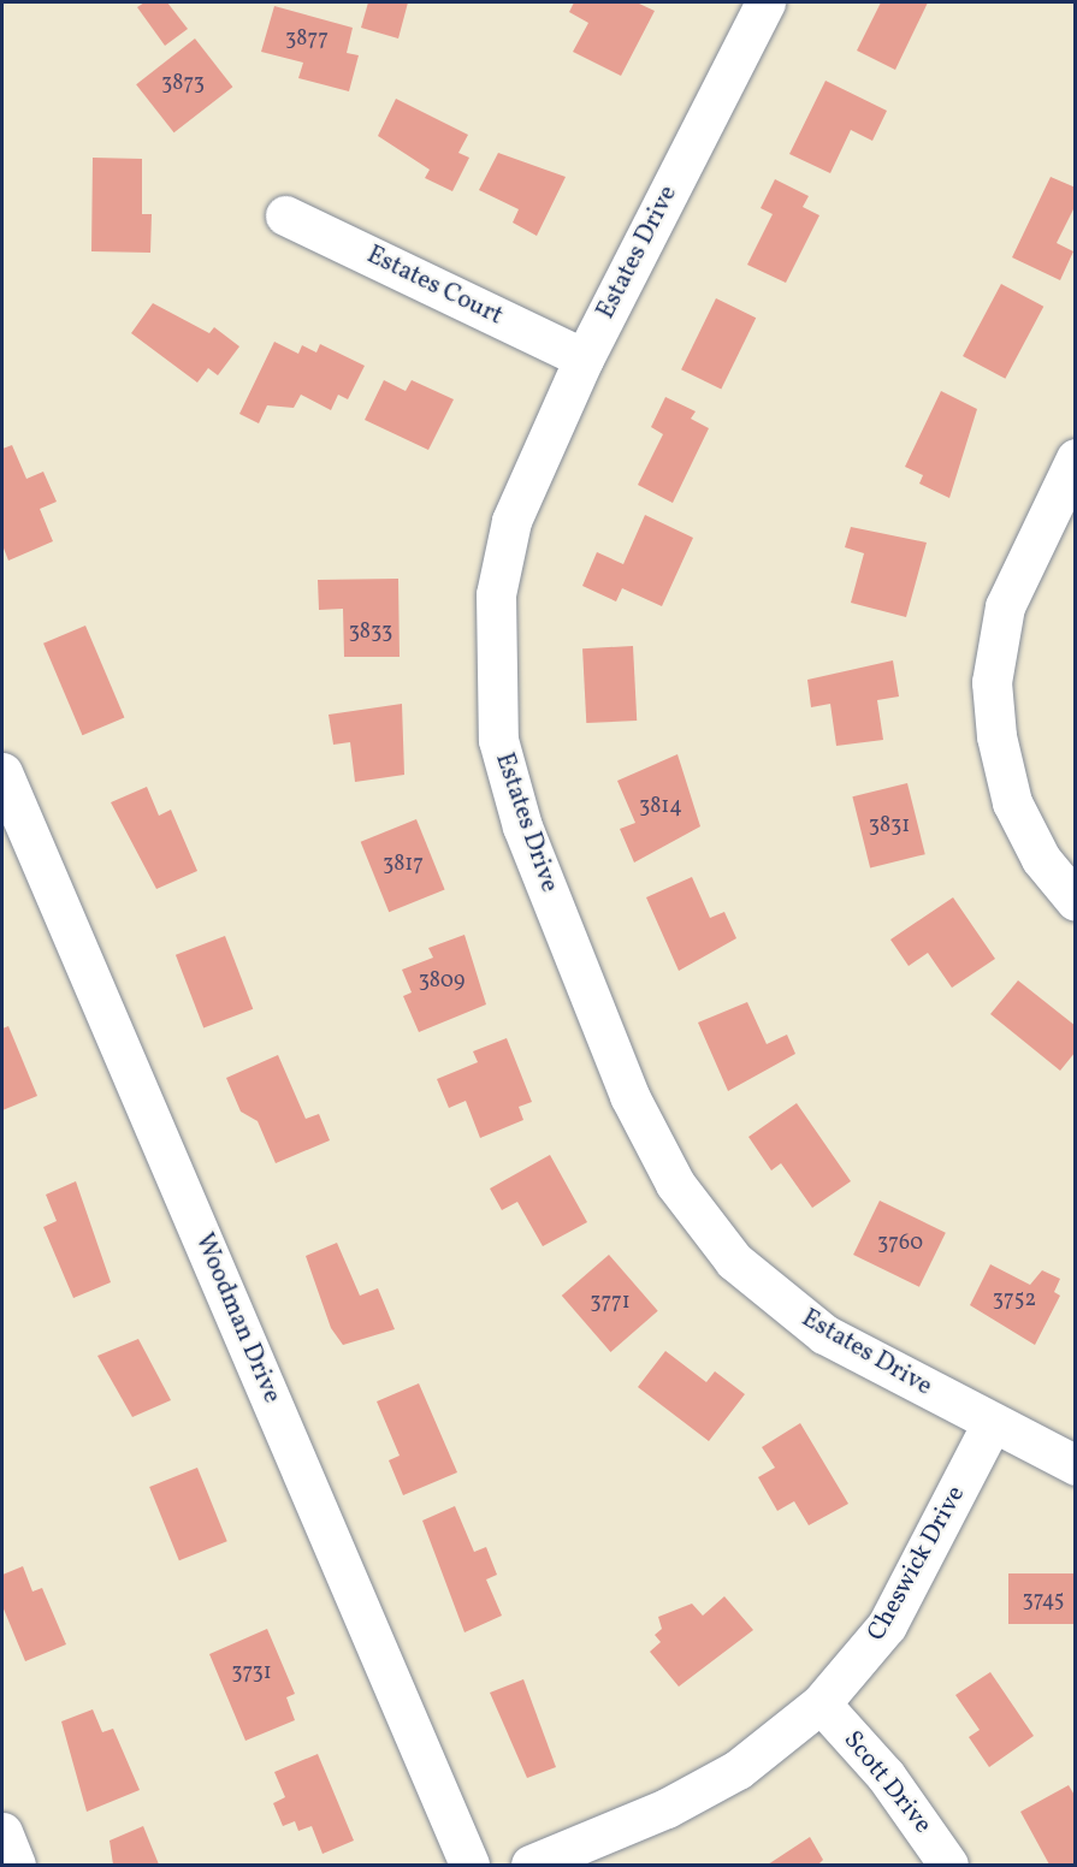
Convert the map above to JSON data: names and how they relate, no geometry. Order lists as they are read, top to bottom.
{
  "streets": {
    "street": [
      "Estates Drive",
      "Estates Court",
      "Woodman Drive",
      "Cheswick Drive",
      "Scott Drive"
    ]
  },
  "crossings": [
    ["Estates Drive", "Estates Court"],
    ["Estates Drive", "Cheswick Drive"],
    ["Cheswick Drive", "Scott Drive"]
  ],
  "house_numbers": [
    "3877",
    "3873",
    "3833",
    "3814",
    "3831",
    "3817",
    "3809",
    "3760",
    "3752",
    "3771",
    "3745",
    "3731"
  ]
}
